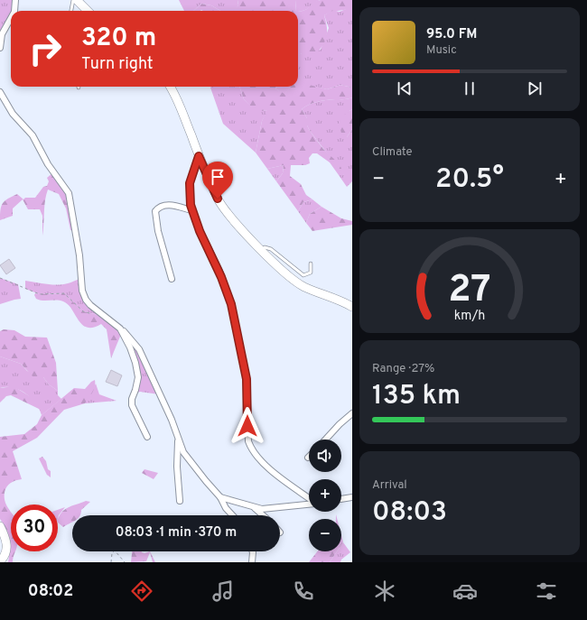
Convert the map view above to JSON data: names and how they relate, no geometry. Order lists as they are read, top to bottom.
{
  "page": {
    "turn": ["320 m", "Turn right"],
    "song": ["95.0 FM", "Music"],
    "tile": [
      "Climate",
      ["Range · 27%", "135 km"],
      ["Arrival", "08:03"]
    ],
    "heat": ["−", "20.5°", "+"],
    "map_buttons": ["+", "−"],
    "limit": "30",
    "trip": "08:03 · 1 min · 370 m",
    "tabs": "08:02",
    "gauge": ["27", "km/h"]
  }
}
